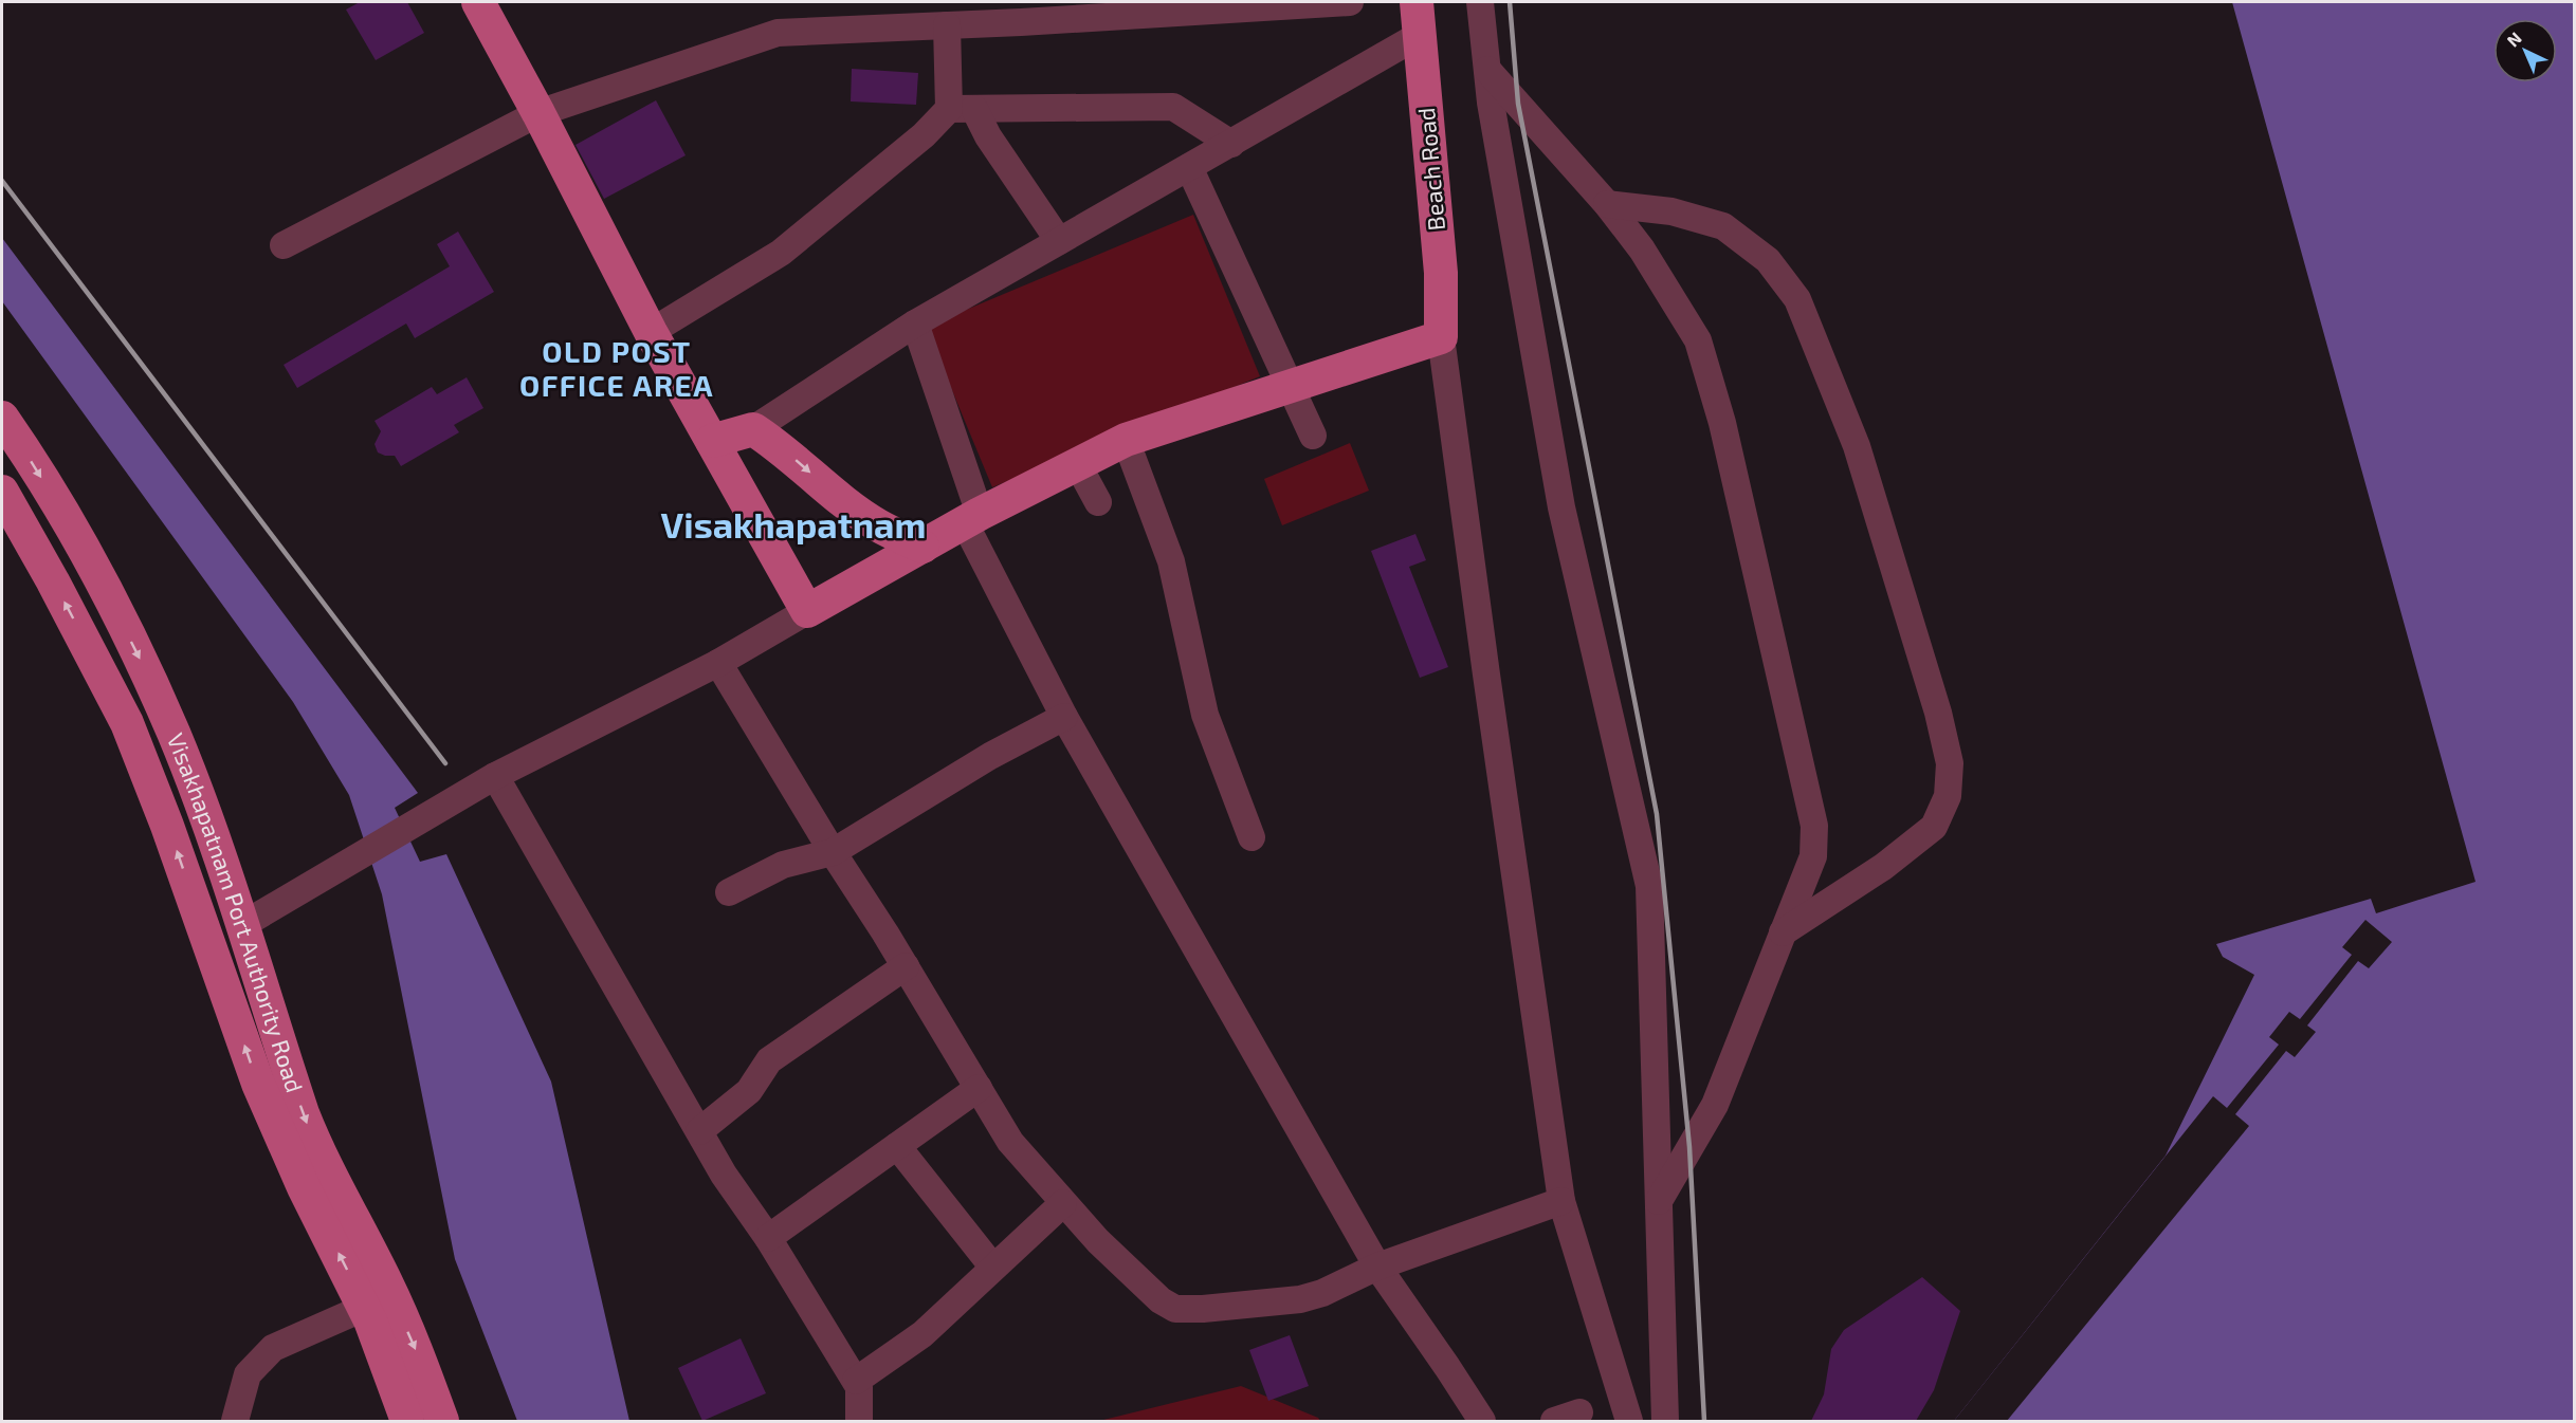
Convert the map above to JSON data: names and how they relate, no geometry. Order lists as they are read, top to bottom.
{
  "streets": {
    "main road": ["Beach Road", "Visakhapatnam Port Authority Road"]
  },
  "districts": ["OLD POST OFFICE AREA", "Visakhapatnam"],
  "north": "top left"
}
